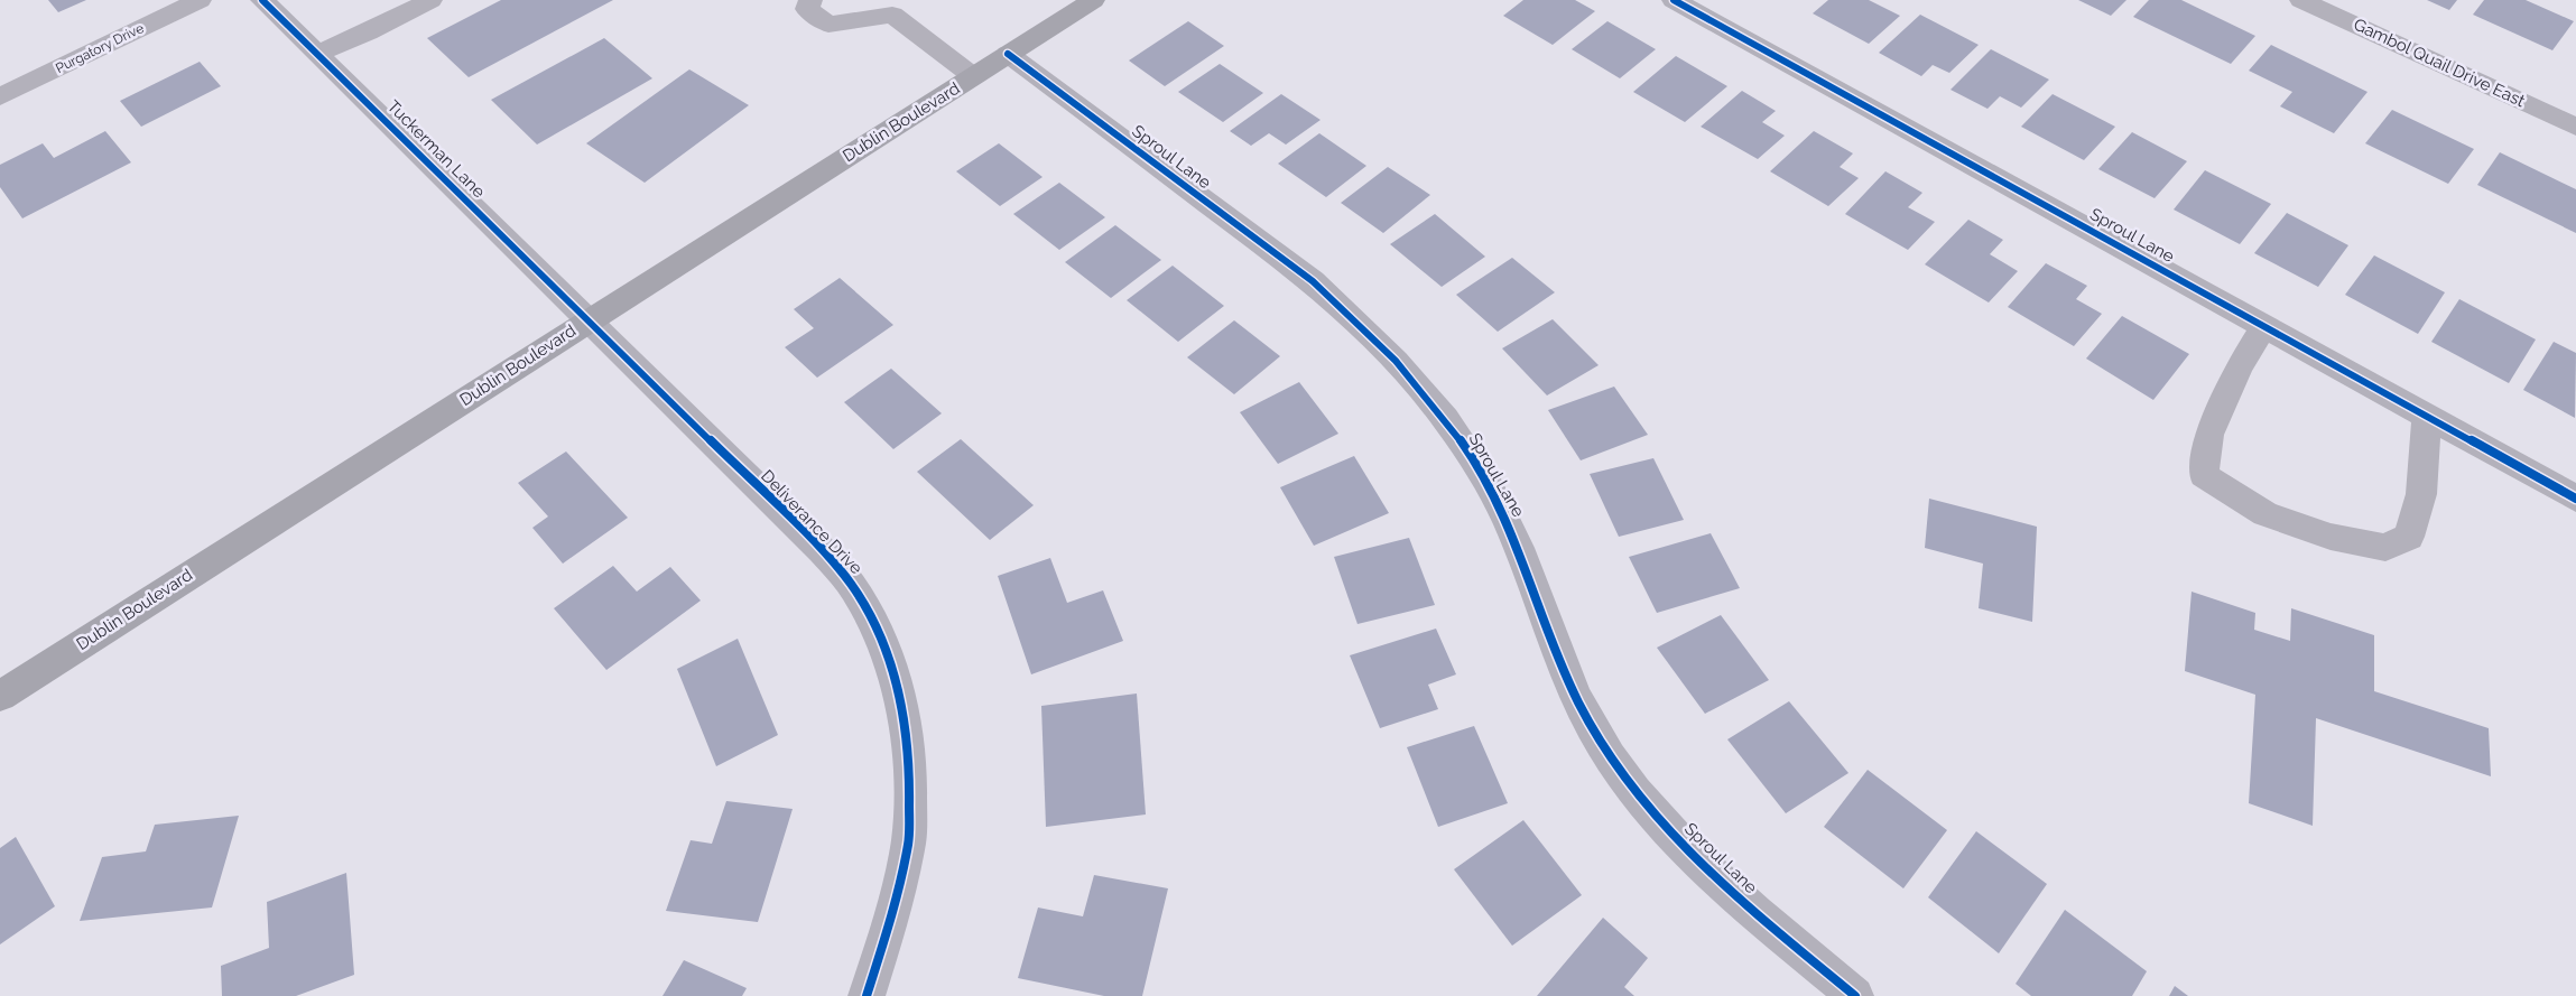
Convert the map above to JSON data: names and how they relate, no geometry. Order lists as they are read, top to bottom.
{
  "streets": {
    "main road": ["Dublin Boulevard"],
    "street": [
      "Purgatory Drive",
      "Gambol Quail Drive East",
      "Tuckerman Lane",
      "Sproul Lane",
      "Deliverance Drive"
    ]
  },
  "crossings": [
    ["Dublin Boulevard", "Tuckerman Lane"],
    ["Dublin Boulevard", "Sproul Lane"],
    ["Dublin Boulevard", "Deliverance Drive"],
    ["Tuckerman Lane", "Deliverance Drive"]
  ]
}
